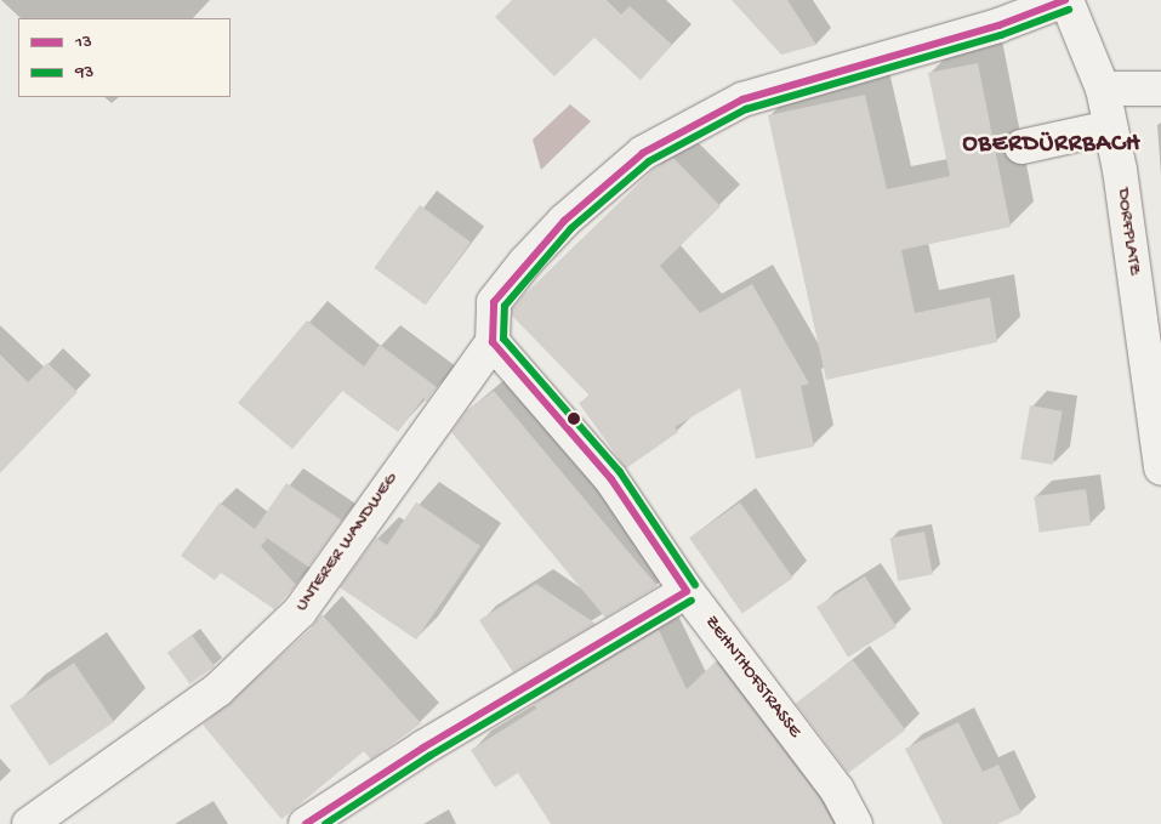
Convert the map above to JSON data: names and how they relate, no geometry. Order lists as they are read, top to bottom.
{
  "streets": {
    "street": ["DORFPLATZ", "UNTERER WANDWEG", "ZEHNTHOFSTRASSE"]
  },
  "crossings": [
    ["UNTERER WANDWEG", "ZEHNTHOFSTRASSE"]
  ],
  "districts": ["OBERDÜRRBACH"],
  "lines": ["transit line 13", "transit line 93"],
  "legend": ["13", "93"]
}
